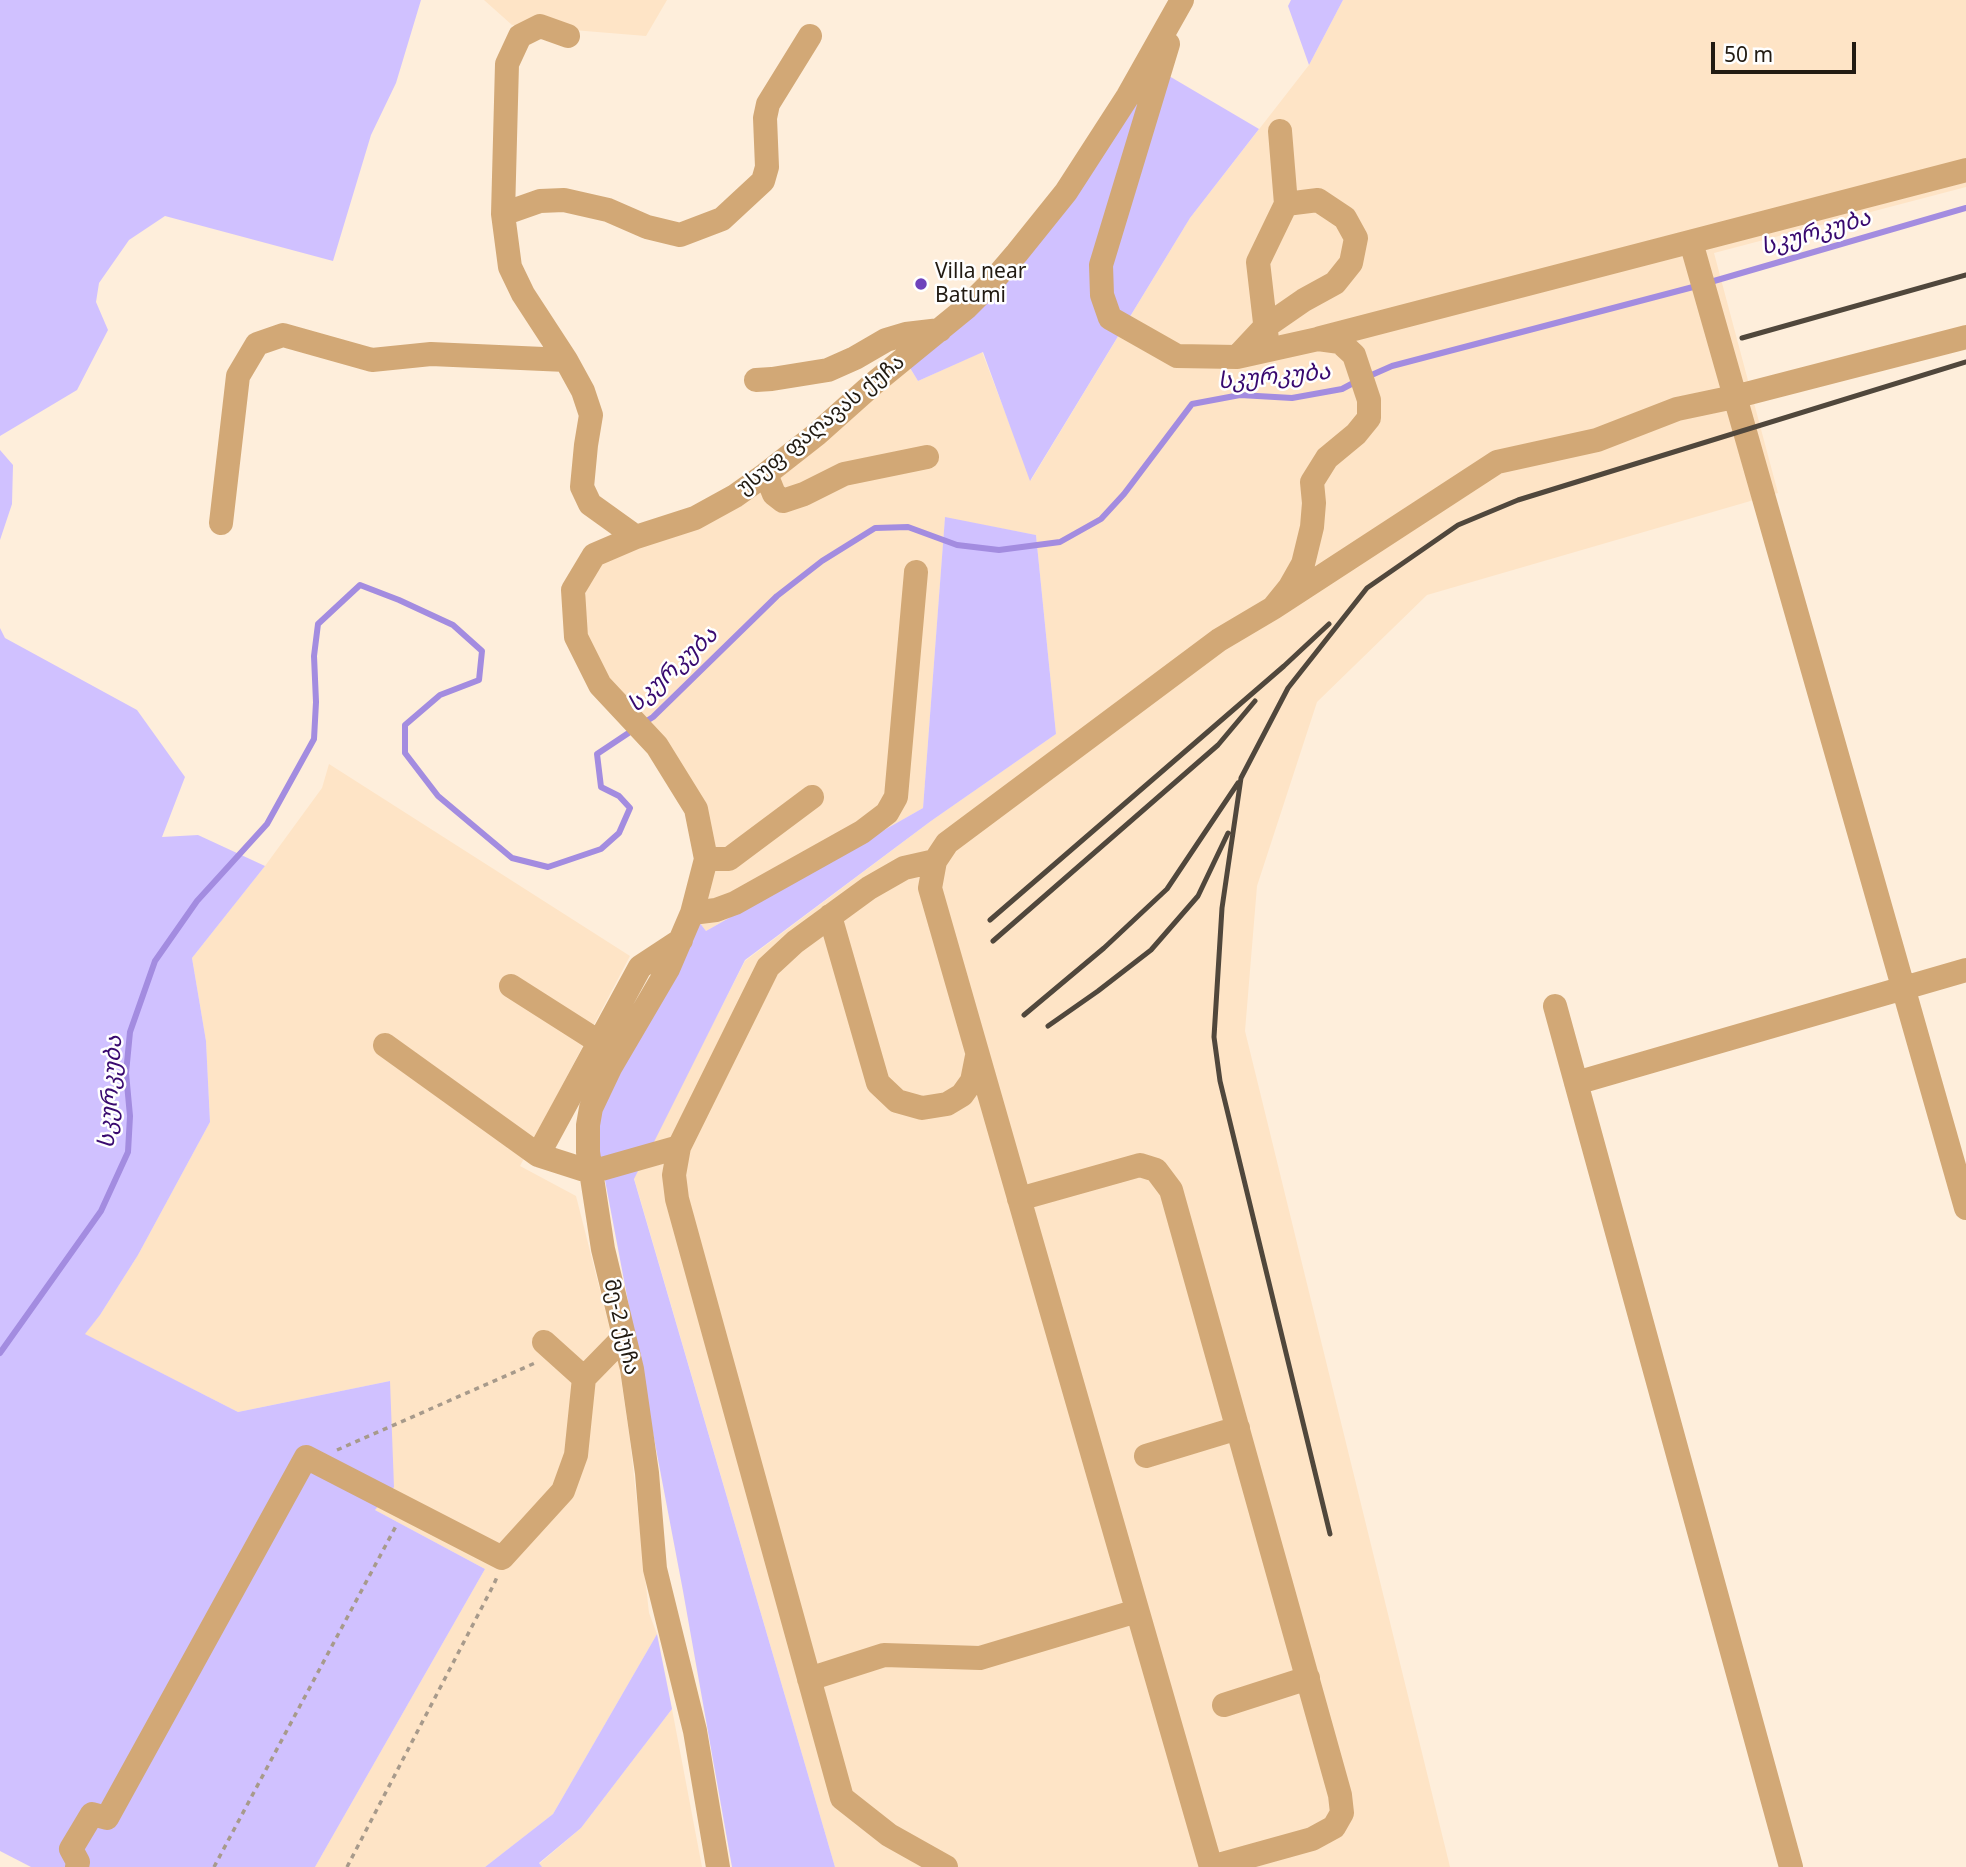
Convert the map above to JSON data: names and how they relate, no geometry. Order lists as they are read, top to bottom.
{
  "streets": {
    "street": ["უსუფ ფაღავას ქუჩა", "მე-2 ქუჩა"]
  },
  "crossings": [
    ["უსუფ ფაღავას ქუჩა", "მე-2 ქუჩა"]
  ],
  "water": ["სკურკუბა"],
  "places": ["Villa near Batumi"],
  "scale_bar": "50 m"
}
